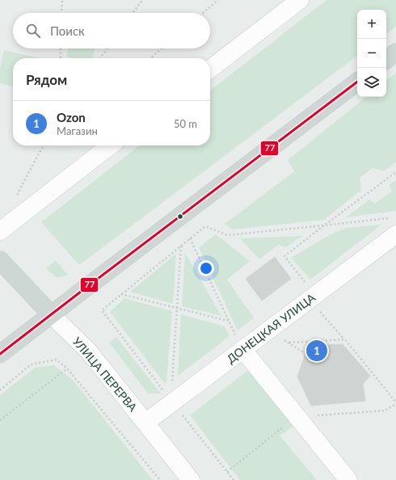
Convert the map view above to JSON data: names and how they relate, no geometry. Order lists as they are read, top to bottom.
{
  "streets": {
    "main road": ["УЛИЦА ПЕРЕРВА"],
    "street": ["ДОНЕЦКАЯ УЛИЦА"]
  },
  "crossings": [
    ["ДОНЕЦКАЯ УЛИЦА", "УЛИЦА ПЕРЕРВА"]
  ],
  "lines": ["transit line 77"],
  "page": {
    "map_buttons": ["+", "−"],
    "search": "Поиск",
    "heading": "Рядом",
    "list": [
      {
        "mark": "1",
        "name": "Ozon",
        "note": "Магазин",
        "value": "50 m"
      }
    ],
    "pins": "1"
  }
}
